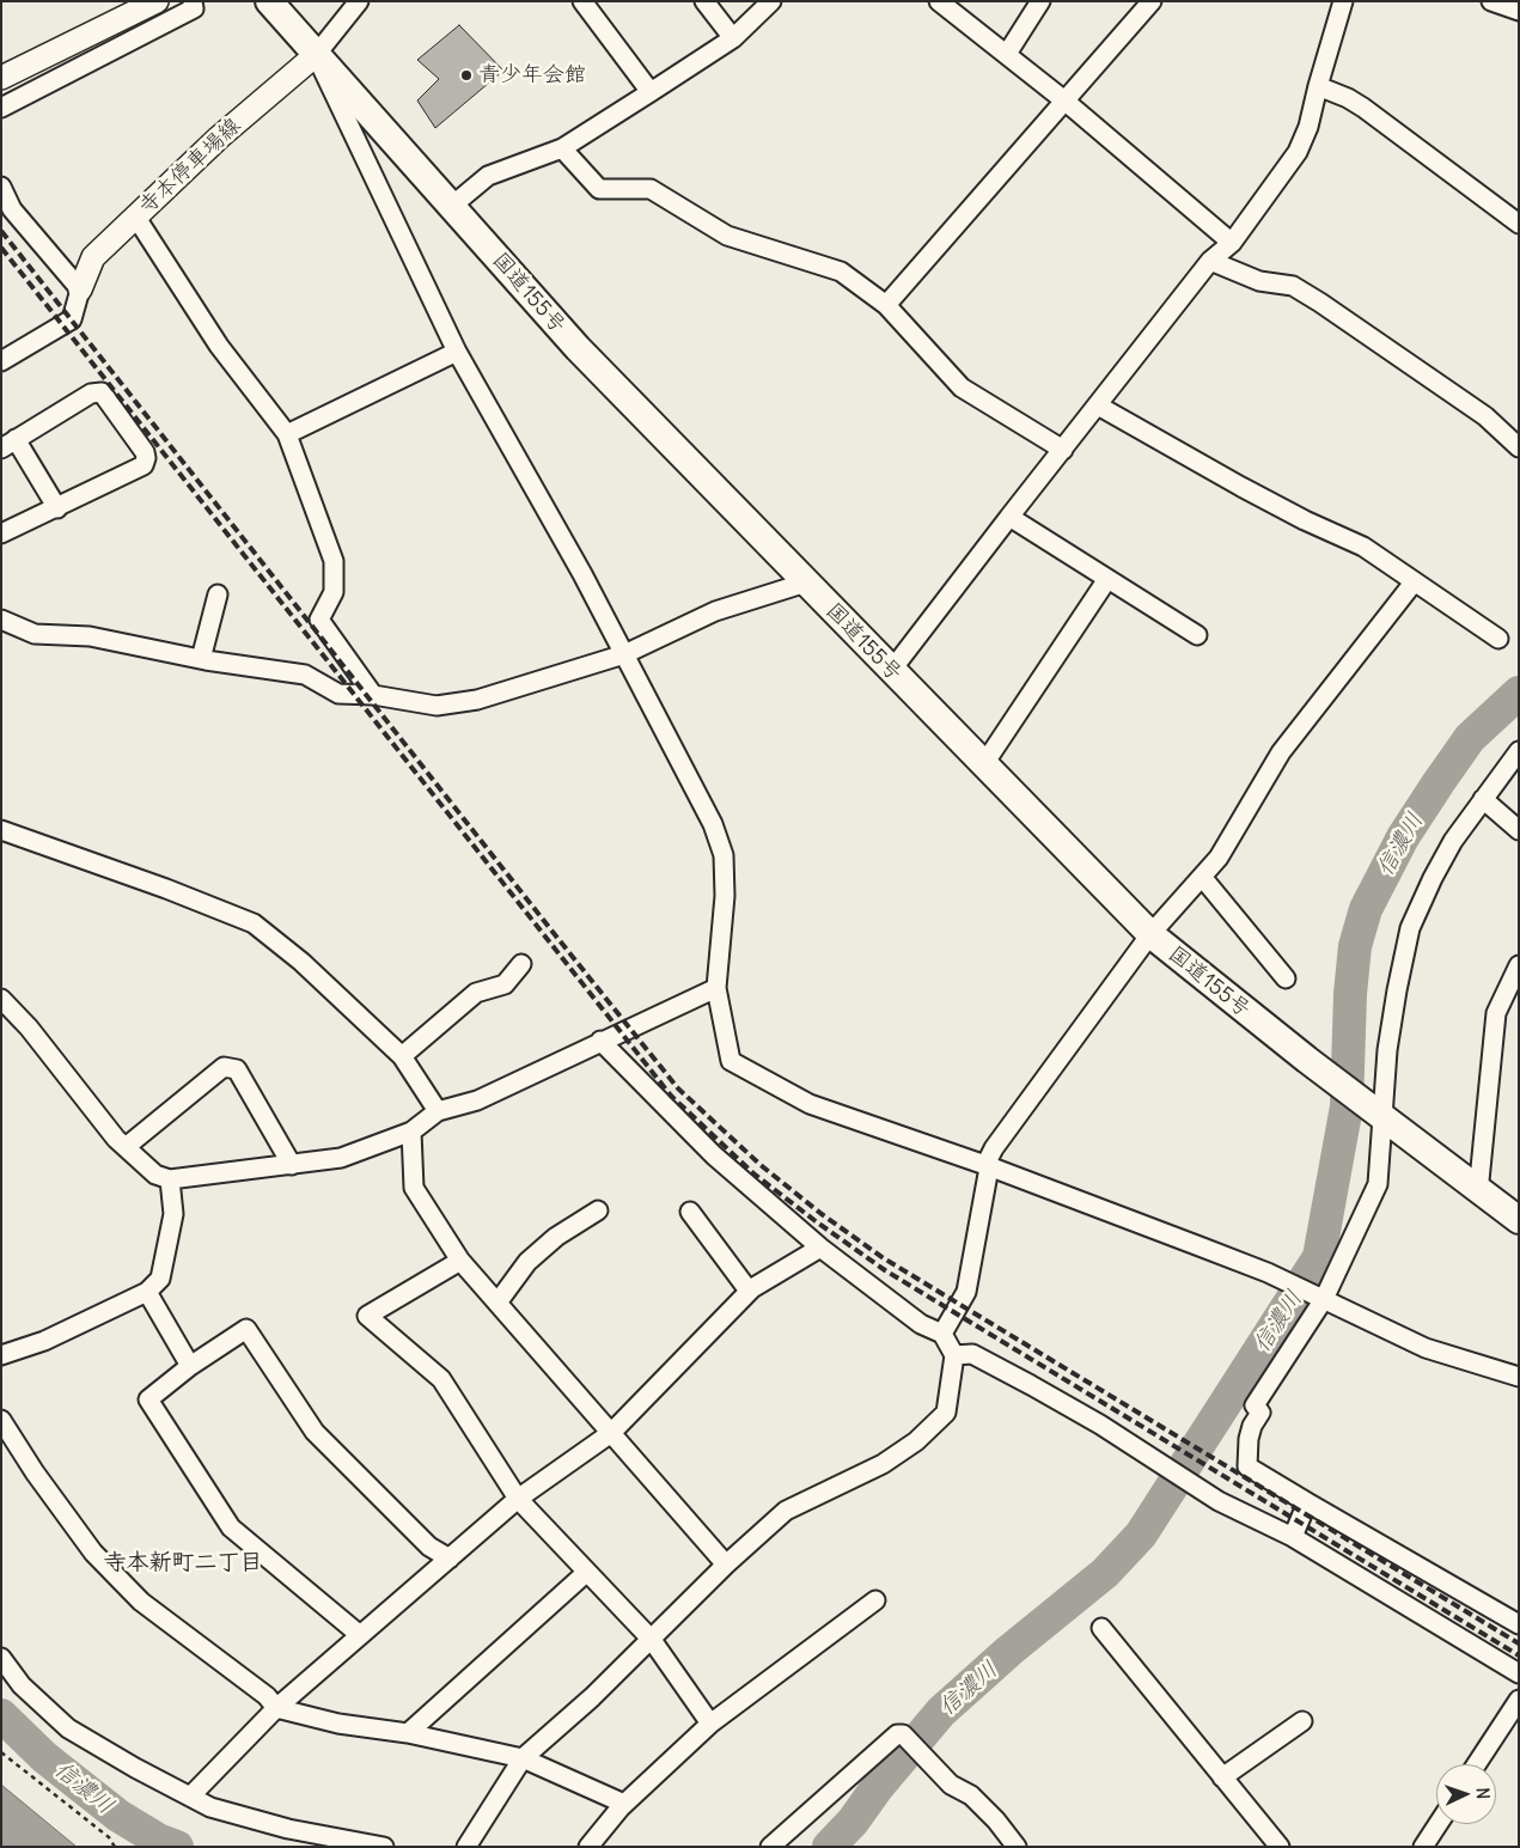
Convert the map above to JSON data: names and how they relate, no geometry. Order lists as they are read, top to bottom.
{
  "streets": {
    "highway": ["国道155号"],
    "main road": ["寺本停車場線"]
  },
  "crossings": [
    ["寺本停車場線", "国道155号"]
  ],
  "districts": ["寺本新町二丁目"],
  "water": ["信濃川"],
  "places": ["青少年会館"],
  "north": "right"
}
